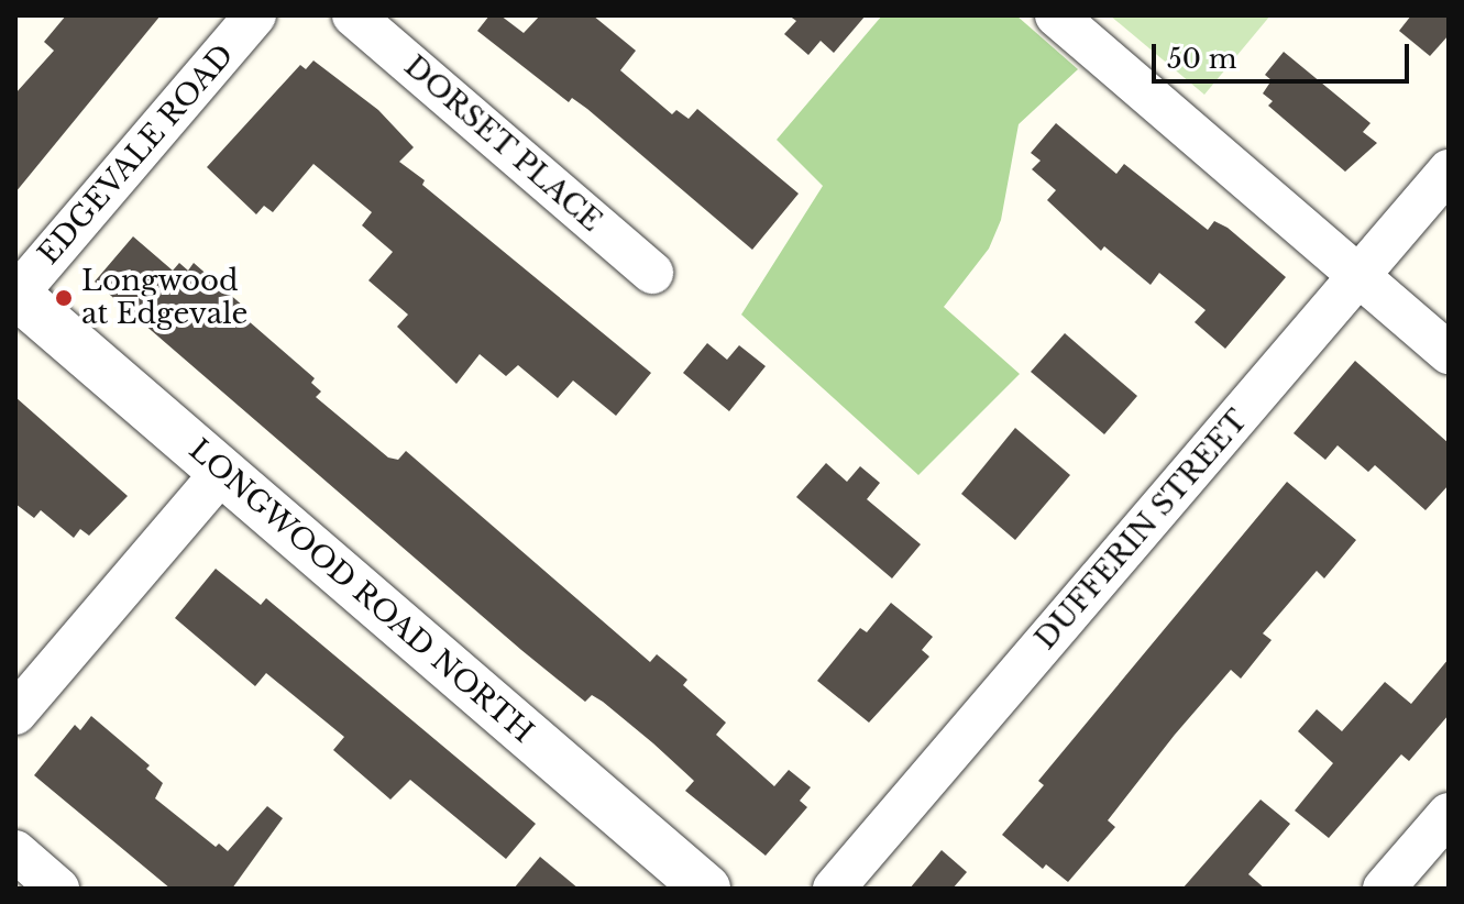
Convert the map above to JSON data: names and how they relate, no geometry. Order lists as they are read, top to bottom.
{
  "streets": {
    "street": [
      "DORSET PLACE",
      "EDGEVALE ROAD",
      "DUFFERIN STREET",
      "LONGWOOD ROAD NORTH"
    ]
  },
  "crossings": [
    ["EDGEVALE ROAD", "LONGWOOD ROAD NORTH"]
  ],
  "places": ["Longwood at Edgevale"],
  "scale_bar": "50 m"
}
